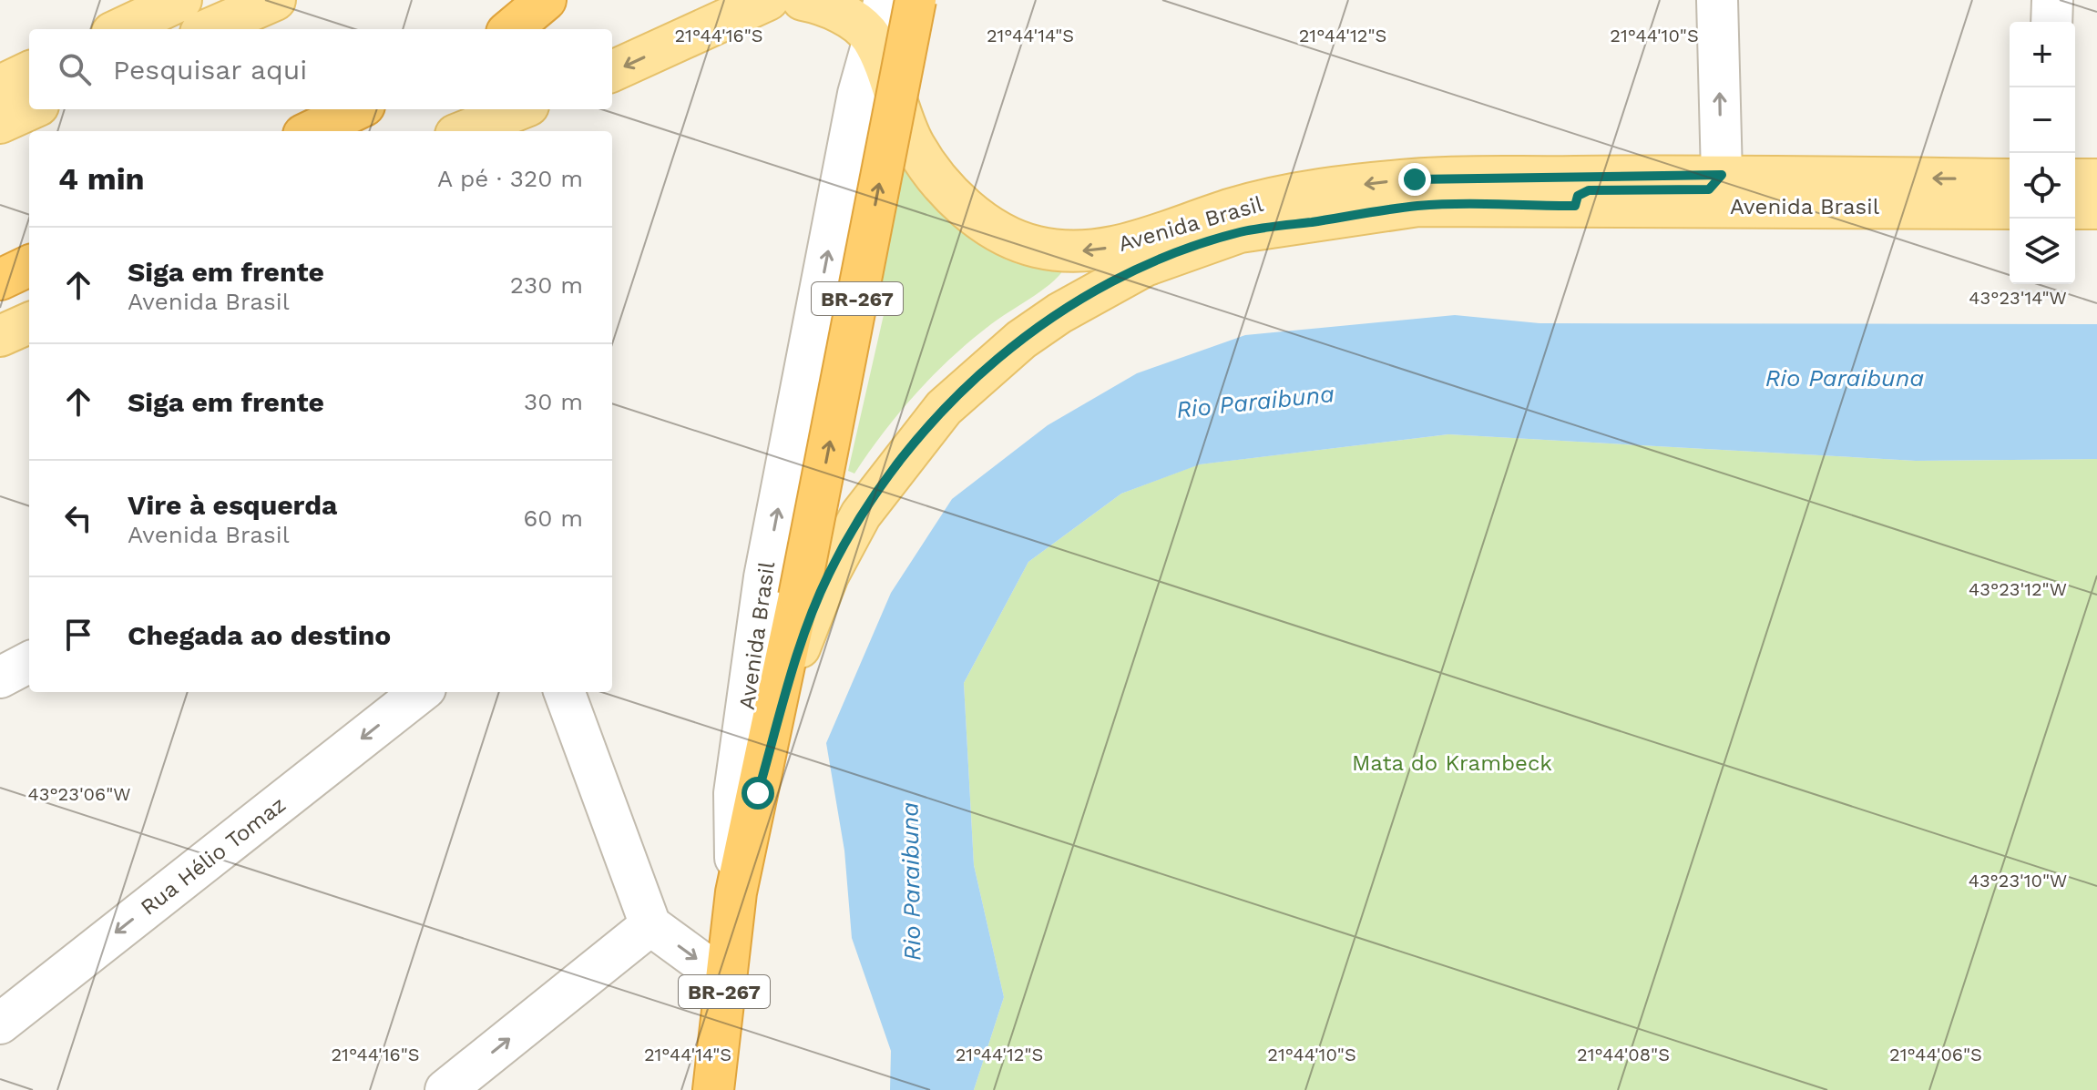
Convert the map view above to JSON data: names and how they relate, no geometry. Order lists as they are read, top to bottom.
{
  "streets": {
    "highway": ["Avenida Brasil", "BR-267"],
    "street": ["Rua Hélio Tomaz"]
  },
  "water": ["Rio Paraibuna"],
  "parks": ["Mata do Krambeck"],
  "page": {
    "map_buttons": ["+", "−"],
    "search": "Pesquisar aqui",
    "heading": ["4 min", "A pé · 320 m"],
    "list": [
      ["Siga em frente", "Avenida Brasil", "230 m"],
      ["Siga em frente", "30 m"],
      ["Vire à esquerda", "Avenida Brasil", "60 m"],
      "Chegada ao destino"
    ]
  },
  "coordinates": [
    "21°44'16\"S",
    "21°44'14\"S",
    "21°44'12\"S",
    "21°44'10\"S",
    "43°23'14\"W",
    "43°23'12\"W",
    "43°23'06\"W",
    "43°23'10\"W",
    "21°44'08\"S",
    "21°44'06\"S"
  ]
}
